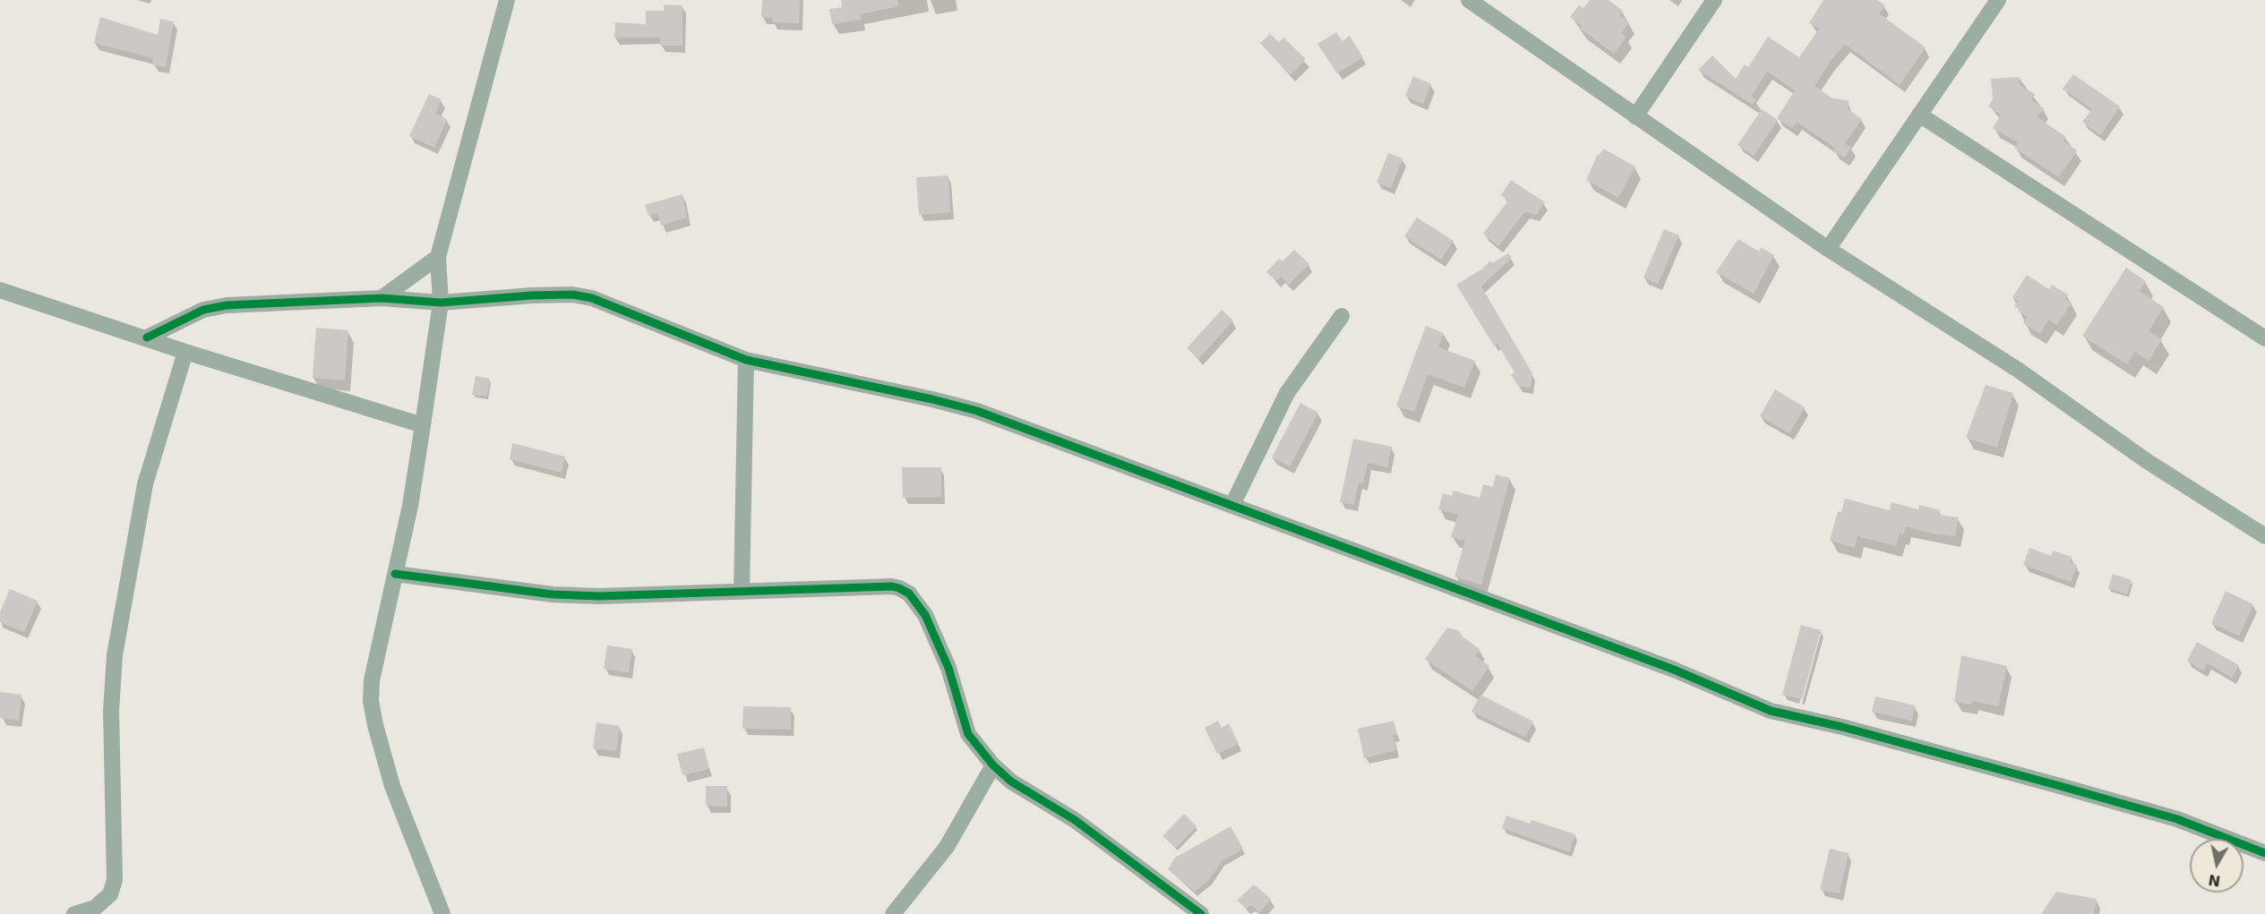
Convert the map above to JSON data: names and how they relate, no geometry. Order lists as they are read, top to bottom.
{
  "north": "bottom"
}
